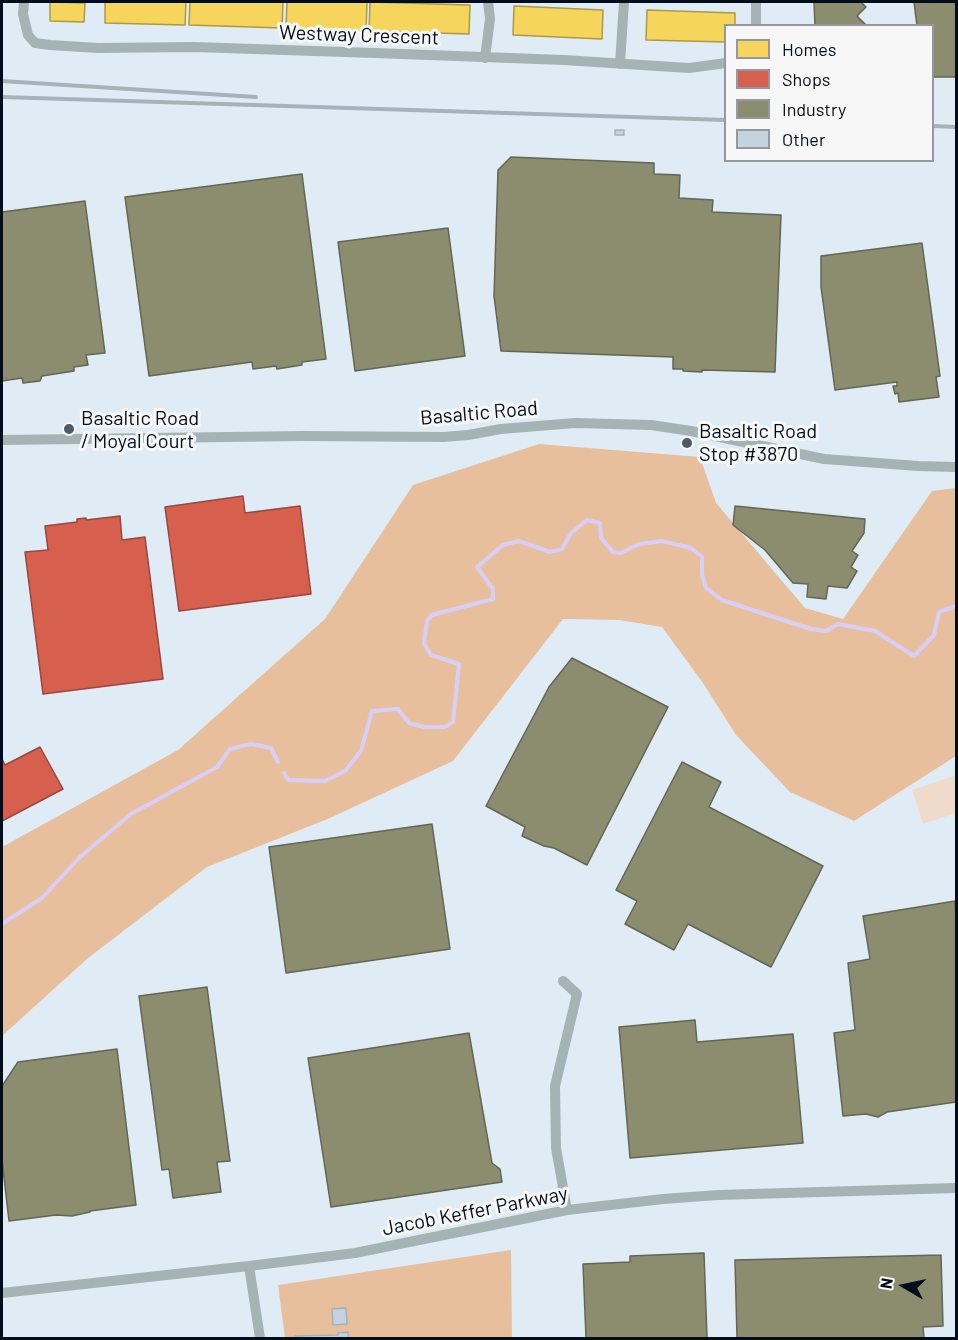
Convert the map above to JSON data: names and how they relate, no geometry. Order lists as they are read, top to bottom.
{
  "streets": {
    "street": ["Westway Crescent", "Basaltic Road", "Jacob Keffer Parkway"]
  },
  "places": ["Basaltic Road / Moyal Court", "Basaltic Road Stop #3870"],
  "legend": [
    "Homes",
    "Shops",
    "Industry",
    "Other"
  ],
  "north": "left"
}
